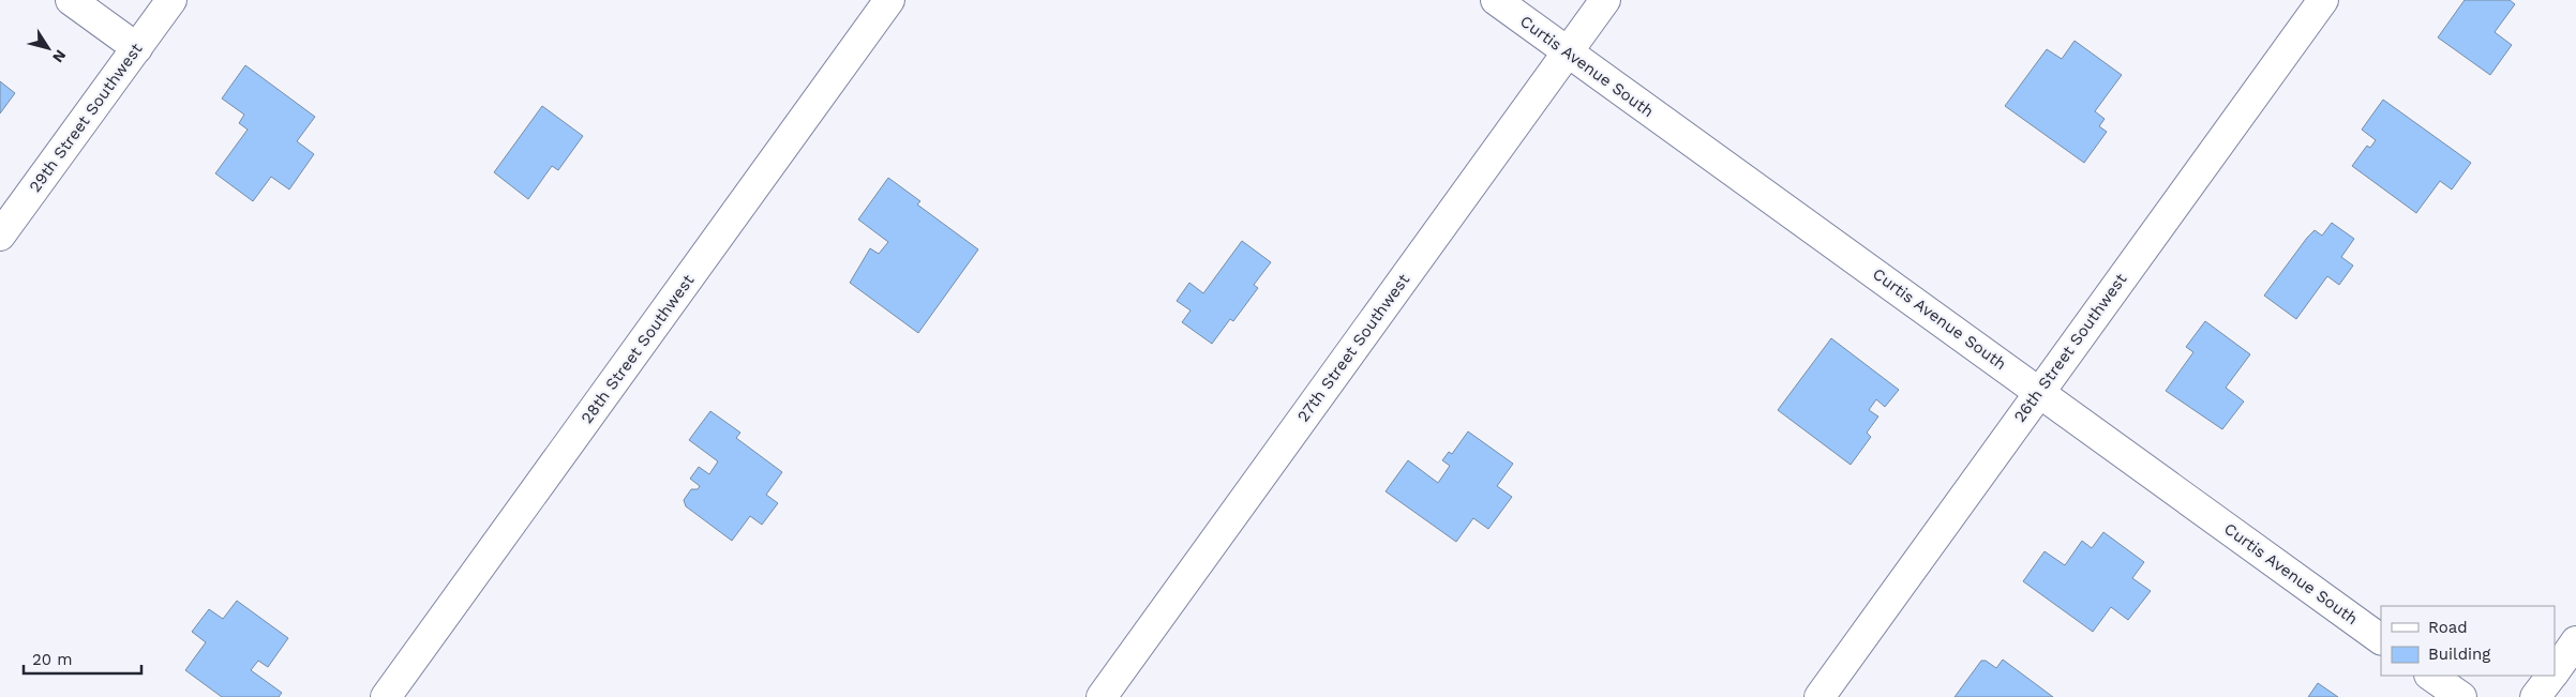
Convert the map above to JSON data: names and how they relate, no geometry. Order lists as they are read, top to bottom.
{
  "streets": {
    "street": [
      "Curtis Avenue South",
      "29th Street Southwest",
      "27th Street Southwest",
      "26th Street Southwest",
      "28th Street Southwest"
    ]
  },
  "crossings": [
    ["Curtis Avenue South", "27th Street Southwest"],
    ["Curtis Avenue South", "26th Street Southwest"]
  ],
  "legend": ["Road", "Building"],
  "scale_bar": "20 m",
  "north": "bottom right"
}
